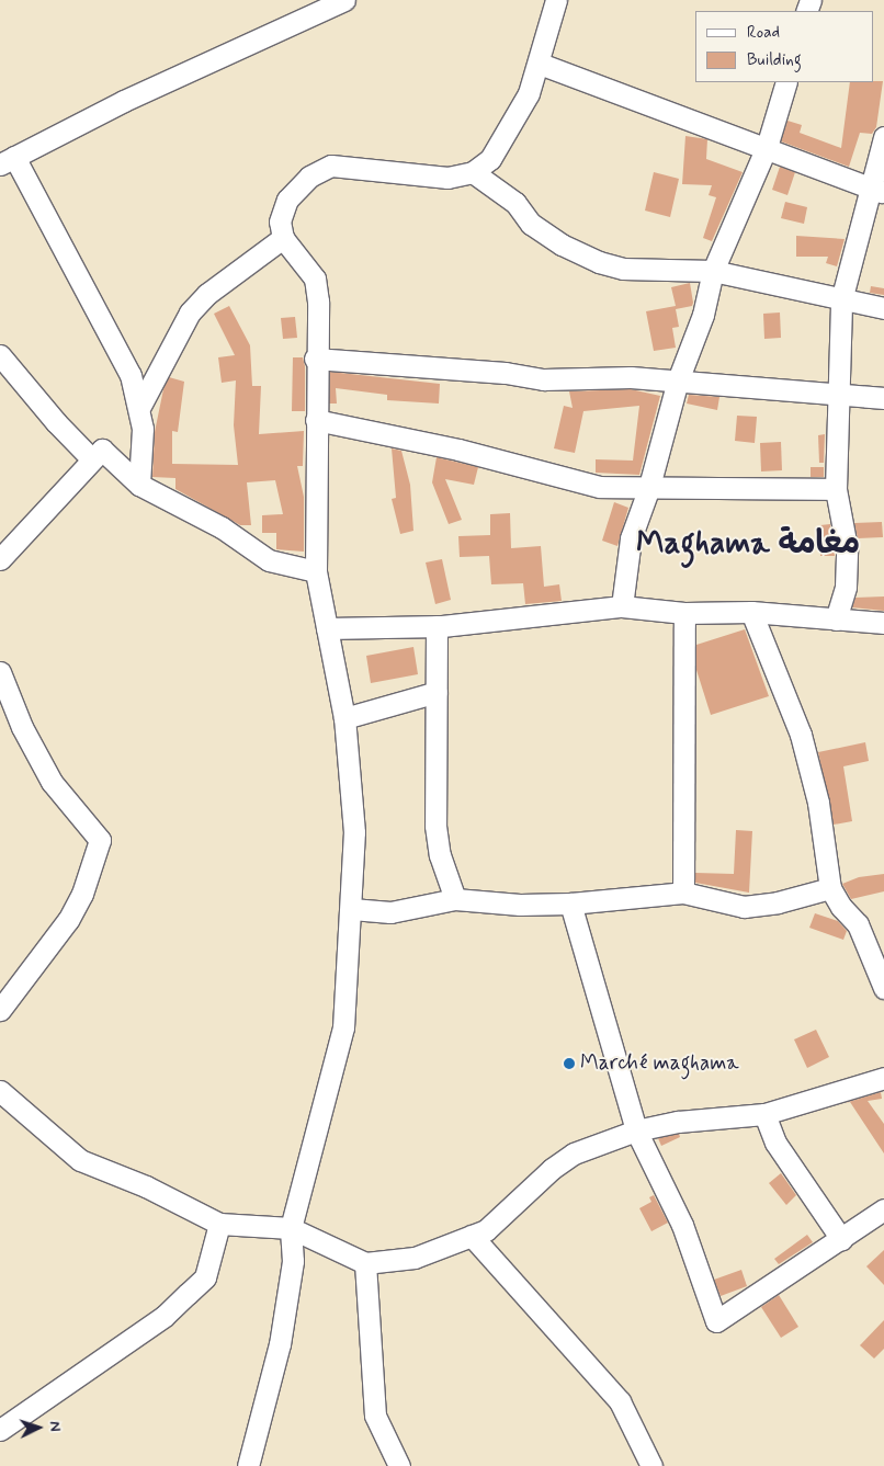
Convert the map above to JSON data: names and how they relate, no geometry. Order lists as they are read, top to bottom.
{
  "districts": ["Maghama مغامة"],
  "places": ["Marché maghama"],
  "legend": ["Road", "Building"],
  "north": "right"
}
